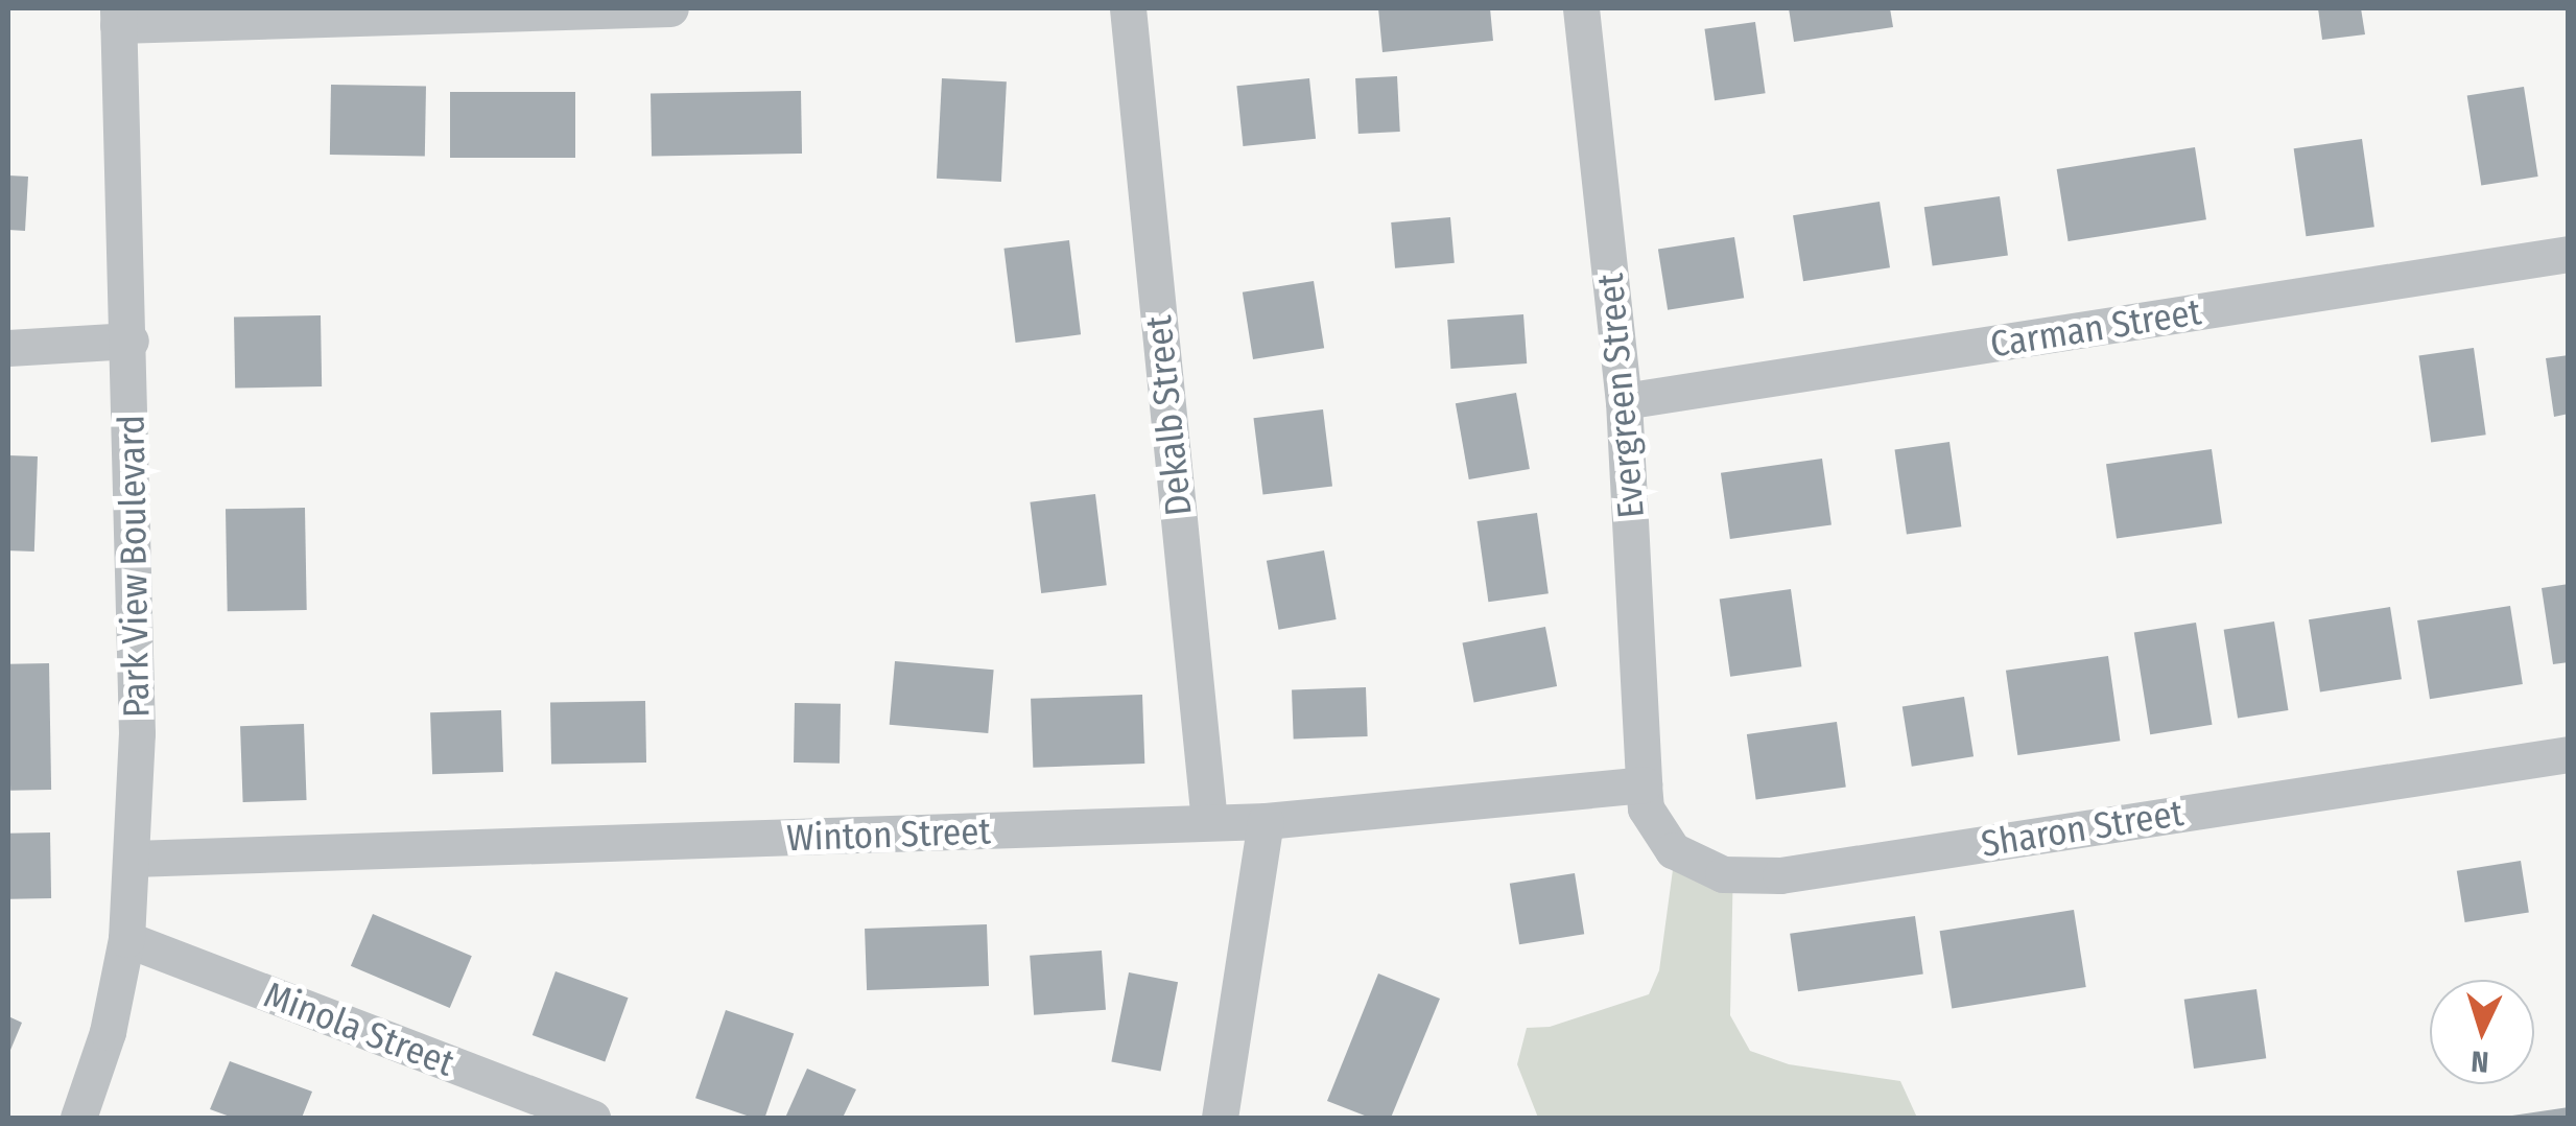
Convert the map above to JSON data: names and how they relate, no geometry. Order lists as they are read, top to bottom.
{
  "streets": {
    "street": [
      "Carman Street",
      "Evergreen Street",
      "Dekalb Street",
      "Park View Boulevard",
      "Sharon Street",
      "Winton Street",
      "Minola Street"
    ]
  },
  "crossings": [
    ["Carman Street", "Evergreen Street"],
    ["Evergreen Street", "Sharon Street"],
    ["Evergreen Street", "Winton Street"],
    ["Dekalb Street", "Winton Street"],
    ["Park View Boulevard", "Winton Street"],
    ["Park View Boulevard", "Minola Street"],
    ["Sharon Street", "Winton Street"]
  ],
  "north": "bottom"
}
